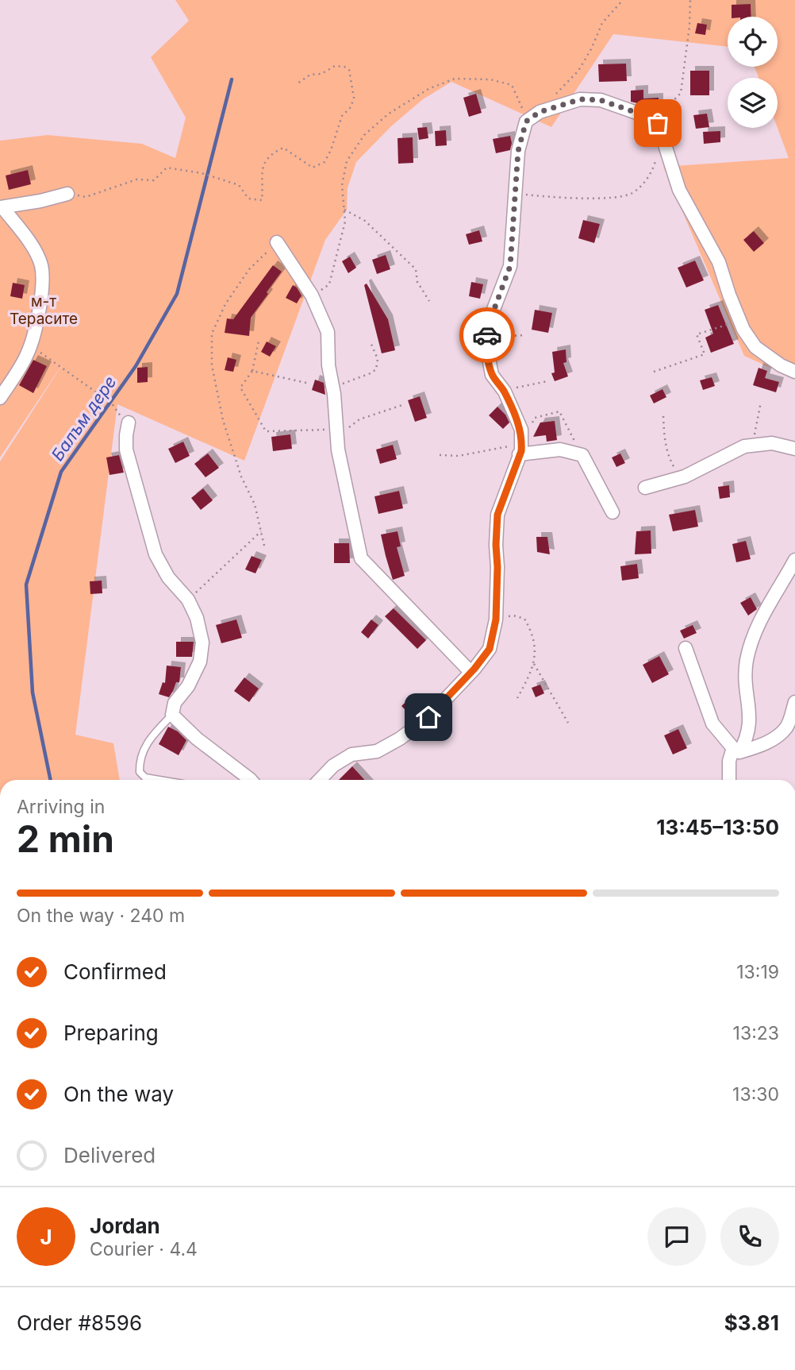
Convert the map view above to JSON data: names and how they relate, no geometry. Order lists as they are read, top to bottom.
{
  "water": ["Балъм дере"],
  "parks": ["м-т Терасите"],
  "page": {
    "heading": ["2 min", "Arriving in", "13:45–13:50"],
    "panel": [
      "Jordan",
      "Courier · 4.4",
      "Order #8596",
      "$3.81"
    ],
    "bar": "On the way · 240 m",
    "list": [
      ["Confirmed", "13:19"],
      ["Preparing", "13:23"],
      ["On the way", "13:30"],
      "Delivered"
    ],
    "round": "J"
  }
}
